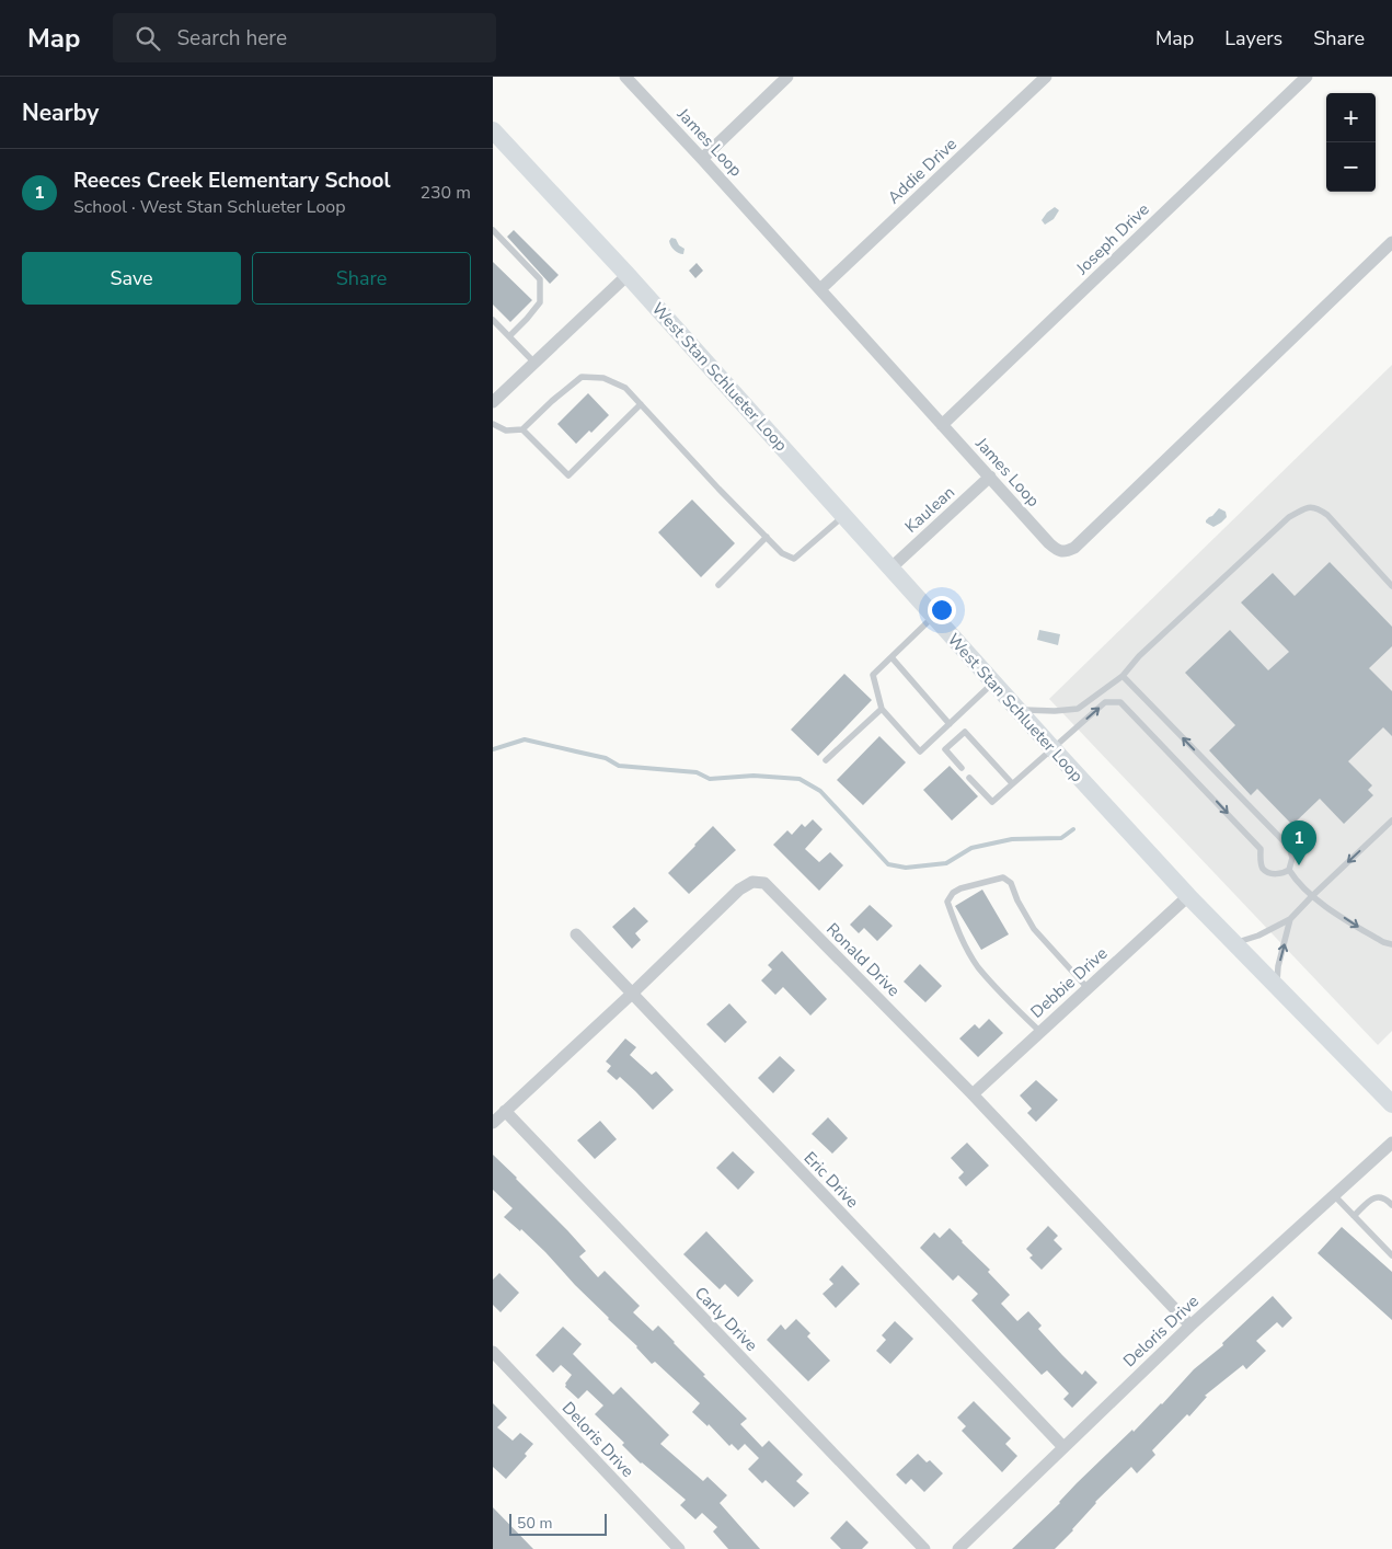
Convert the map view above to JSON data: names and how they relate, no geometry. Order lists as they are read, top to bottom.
{
  "streets": {
    "main road": ["West Stan Schlueter Loop"],
    "street": [
      "James Loop",
      "Addie Drive",
      "Joseph Drive",
      "Kaulean",
      "Ronald Drive",
      "Debbie Drive",
      "Eric Drive",
      "Carly Drive",
      "Deloris Drive"
    ]
  },
  "crossings": [
    ["James Loop", "Addie Drive"],
    ["James Loop", "Joseph Drive"],
    ["James Loop", "Kaulean"],
    ["West Stan Schlueter Loop", "Kaulean"],
    ["West Stan Schlueter Loop", "Debbie Drive"],
    ["Ronald Drive", "Debbie Drive"],
    ["Ronald Drive", "Eric Drive"],
    ["Ronald Drive", "Carly Drive"],
    ["Ronald Drive", "Deloris Drive"],
    ["Eric Drive", "Deloris Drive"]
  ],
  "scale_bar": "50 m",
  "page": {
    "header": "Map",
    "search": "Search here",
    "nav": ["Map", "Layers", "Share"],
    "heading": "Nearby",
    "map_buttons": ["+", "−"],
    "list": [
      {
        "mark": "1",
        "name": "Reeces Creek Elementary School",
        "note": "School · West Stan Schlueter Loop",
        "value": "230 m"
      }
    ],
    "buttons": ["Save", "Share"],
    "pins": "1",
    "scale": "50 m"
  }
}
